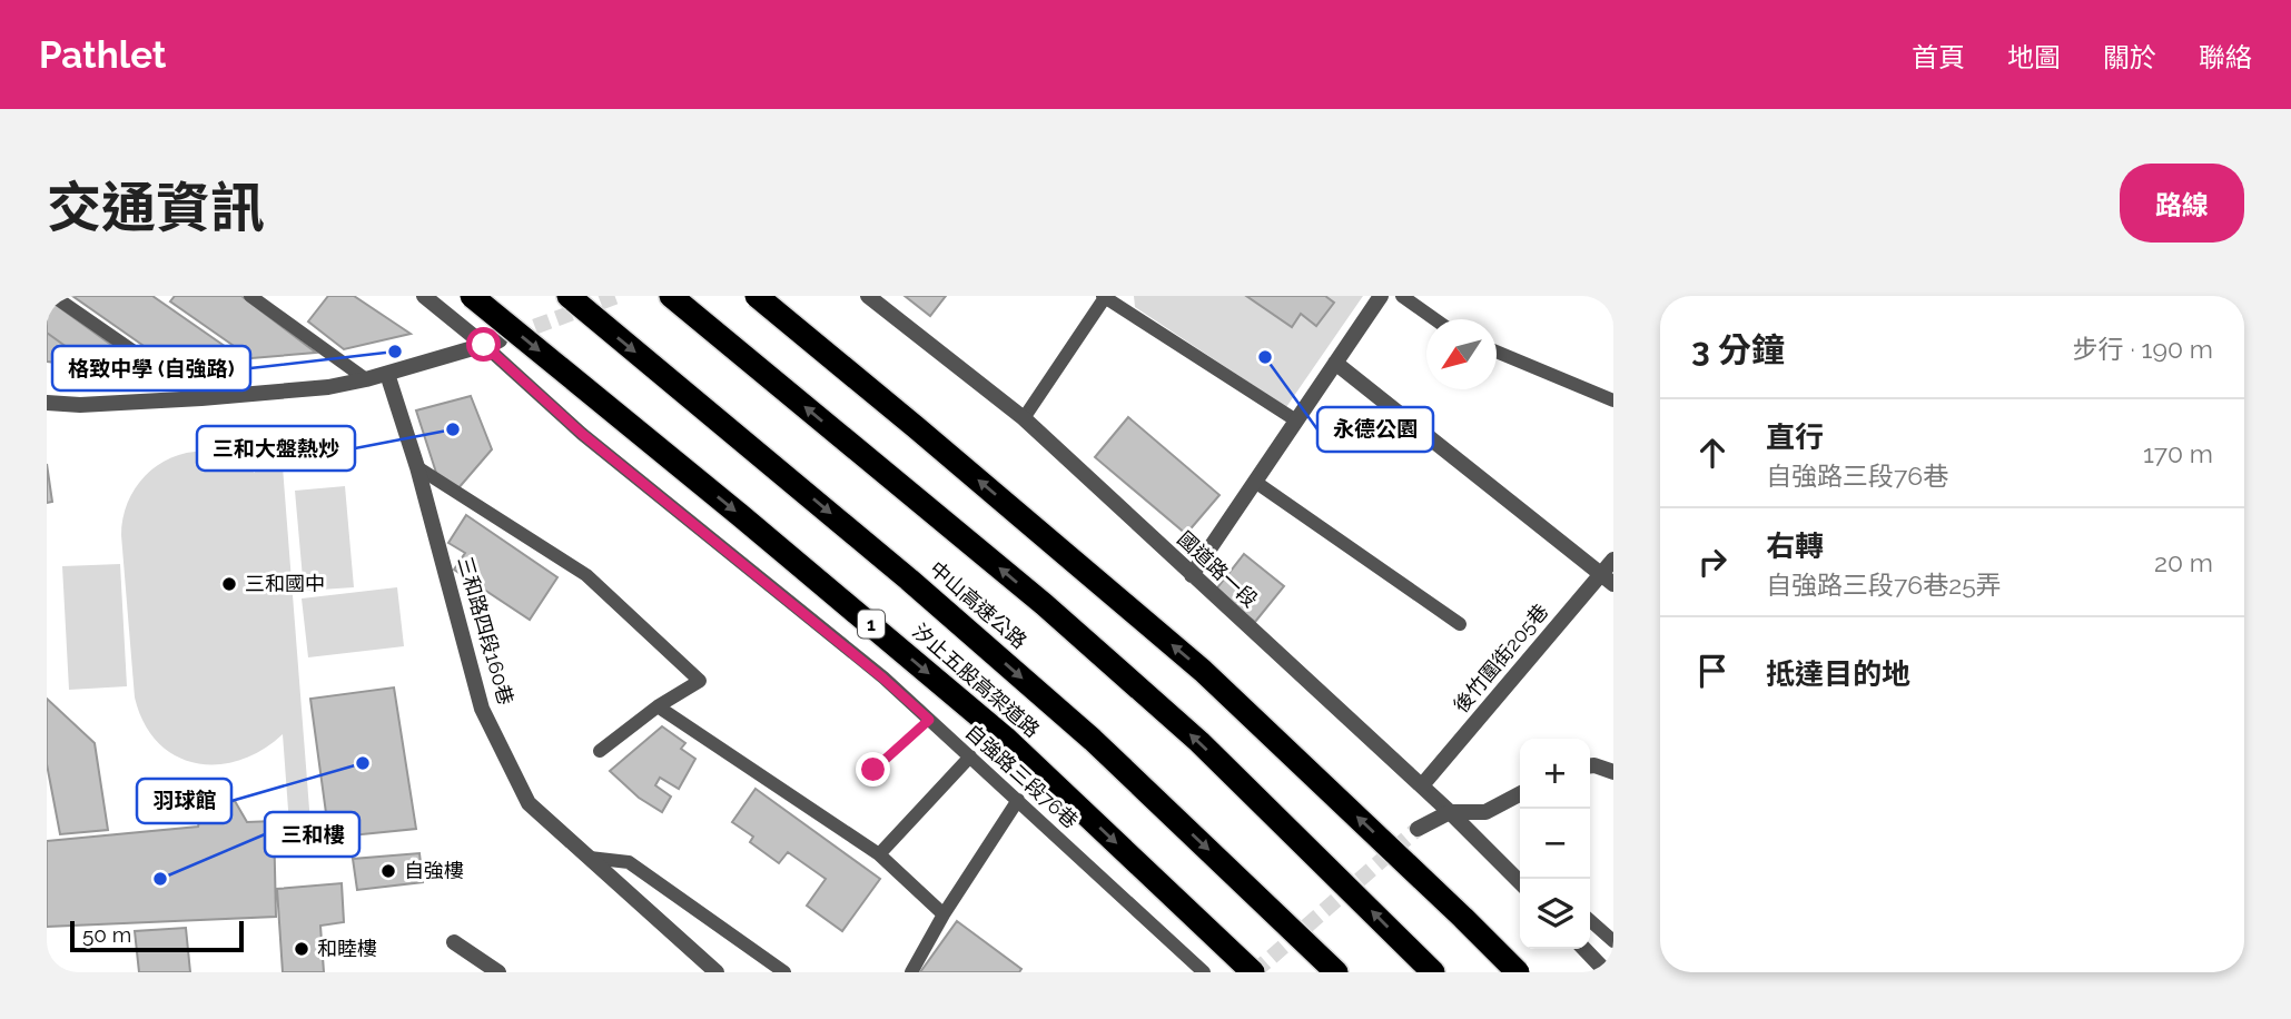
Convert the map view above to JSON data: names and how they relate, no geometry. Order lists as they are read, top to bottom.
{
  "streets": {
    "highway": ["中山高速公路", "1", "汐止五股高架道路"],
    "street": ["國道路一段", "三和路四段160巷", "後竹圍街205巷"],
    "lane": ["自強路三段76巷"]
  },
  "crossings": [
    ["國道路一段", "後竹圍街205巷"]
  ],
  "places": [
    "格致中學 (自強路)",
    "永德公園",
    "三和大盤熱炒",
    "三和國中",
    "羽球館",
    "自強樓",
    "三和樓",
    "和睦樓"
  ],
  "scale_bar": "50 m",
  "north": "bottom left",
  "page": {
    "header": "Pathlet",
    "nav": [
      "首頁",
      "地圖",
      "關於",
      "聯絡"
    ],
    "title": "交通資訊",
    "buttons": "路線",
    "heading": ["3 分鐘", "步行 · 190 m"],
    "list": [
      ["直行", "自強路三段76巷", "170 m"],
      ["右轉", "自強路三段76巷25弄", "20 m"],
      "抵達目的地"
    ],
    "map_buttons": ["+", "−"],
    "scale": "50 m"
  }
}
